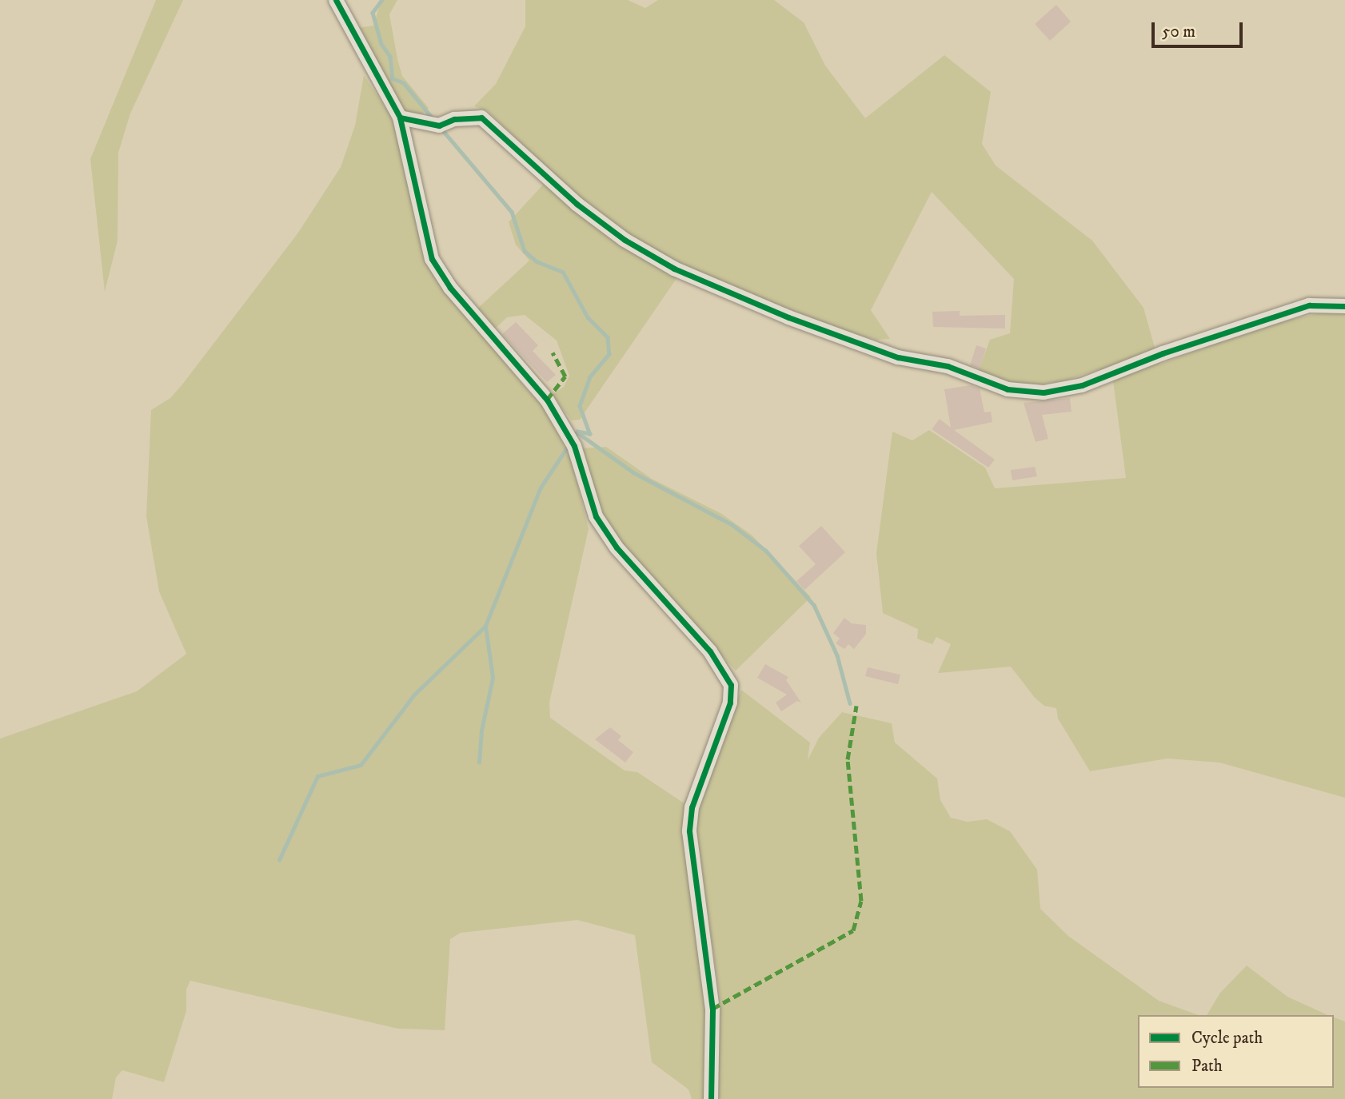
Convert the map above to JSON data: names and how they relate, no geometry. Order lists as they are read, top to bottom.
{
  "legend": ["Cycle path", "Path"],
  "scale_bar": "50 m"
}
